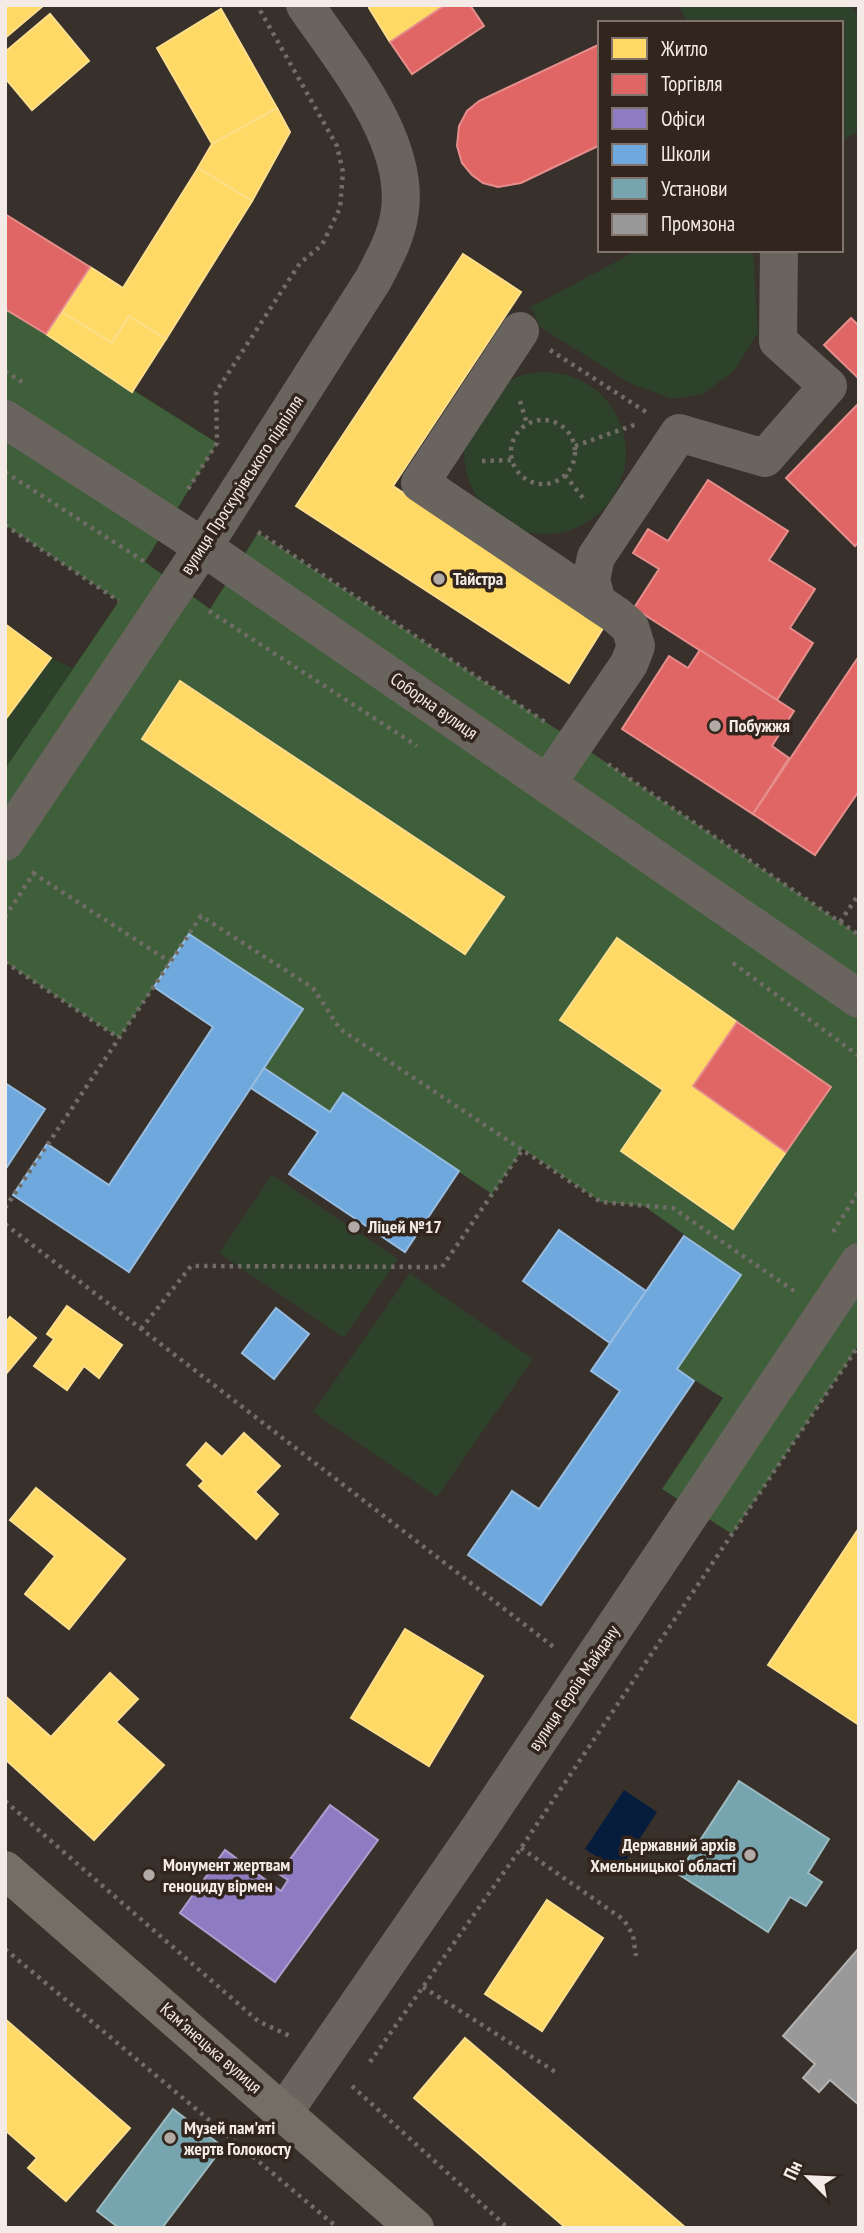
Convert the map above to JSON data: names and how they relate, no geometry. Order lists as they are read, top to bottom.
{
  "streets": {
    "main road": ["Камʼянецька вулиця"],
    "street": ["вулиця Проскурівського підпілля", "Соборна вулиця", "вулиця Героїв Майдану"]
  },
  "crossings": [
    ["вулиця Проскурівського підпілля", "Соборна вулиця"],
    ["вулиця Героїв Майдану", "Камʼянецька вулиця"]
  ],
  "places": [
    "Тайстра",
    "Побужжя",
    "Ліцей №17",
    "Державний архів Хмельницької області",
    "Монумент жертвам геноциду вірмен",
    "Музей пам'яті жертв Голокосту"
  ],
  "legend": [
    "Житло",
    "Торгівля",
    "Офіси",
    "Школи",
    "Установи",
    "Промзона"
  ],
  "north": "top left"
}
